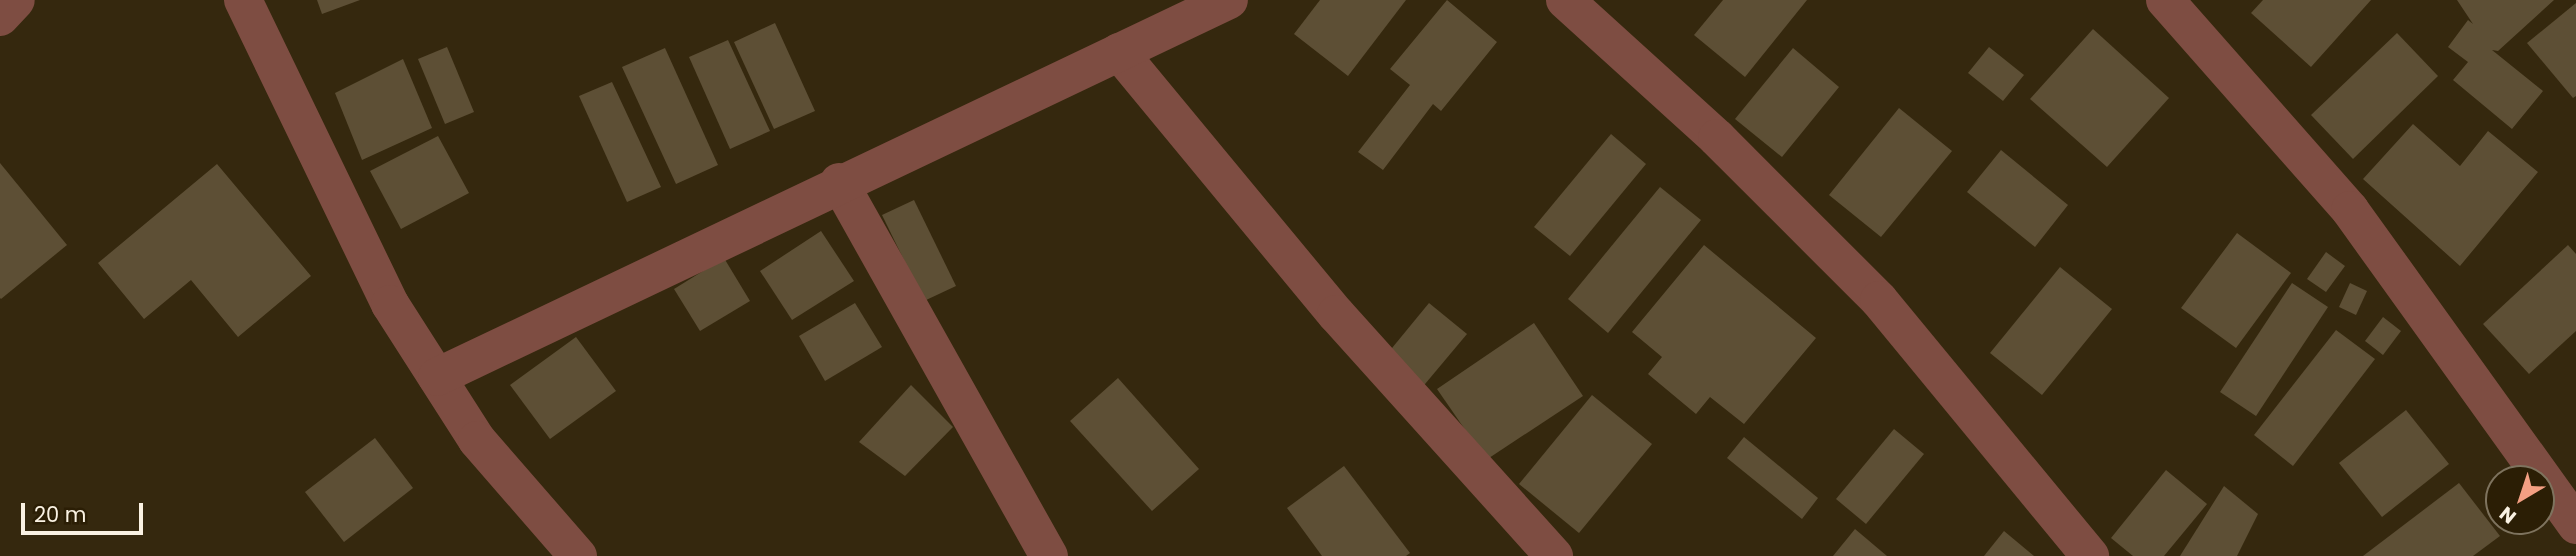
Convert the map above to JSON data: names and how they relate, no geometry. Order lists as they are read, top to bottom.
{
  "scale_bar": "20 m",
  "north": "bottom left"
}
